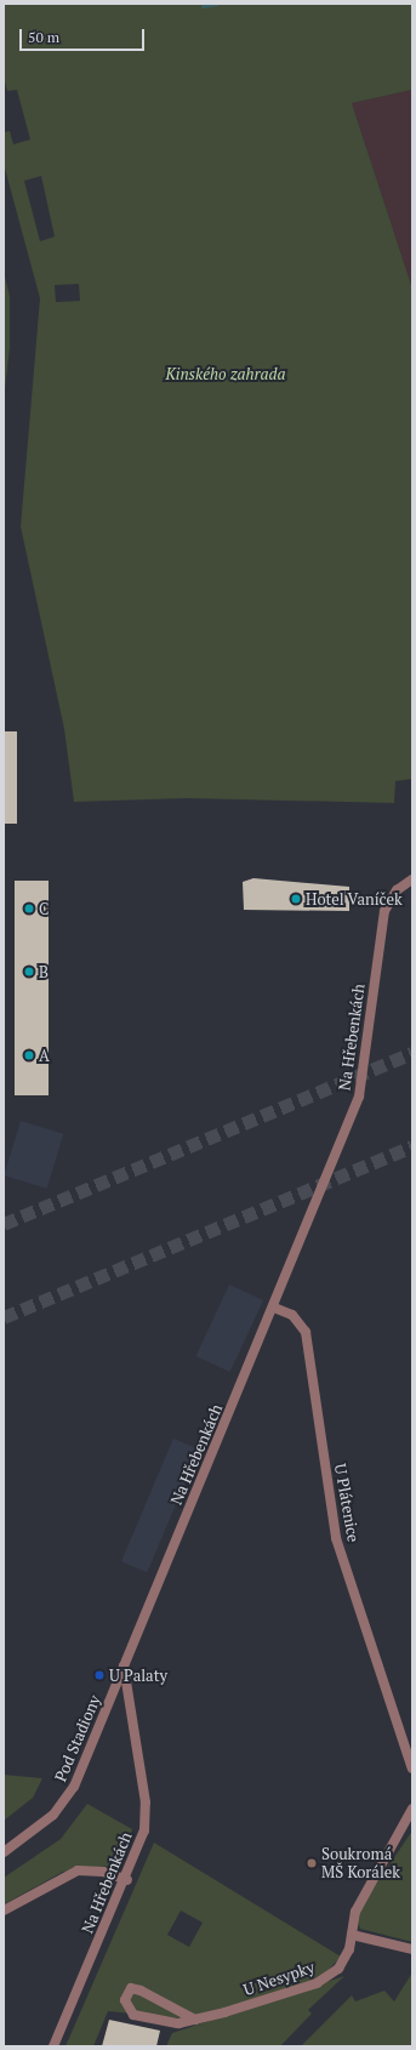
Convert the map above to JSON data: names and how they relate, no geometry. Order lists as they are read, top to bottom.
{
  "streets": {
    "street": [
      "Na Hřebenkách",
      "U Plátenice",
      "Pod Stadiony",
      "U Nesypky"
    ]
  },
  "crossings": [
    ["Na Hřebenkách", "U Plátenice"],
    ["Na Hřebenkách", "Pod Stadiony"]
  ],
  "parks": ["Kinského zahrada"],
  "places": [
    "Hotel Vaníček",
    "C",
    "B",
    "A",
    "U Palaty",
    "Soukromá MŠ Korálek"
  ],
  "scale_bar": "50 m"
}
